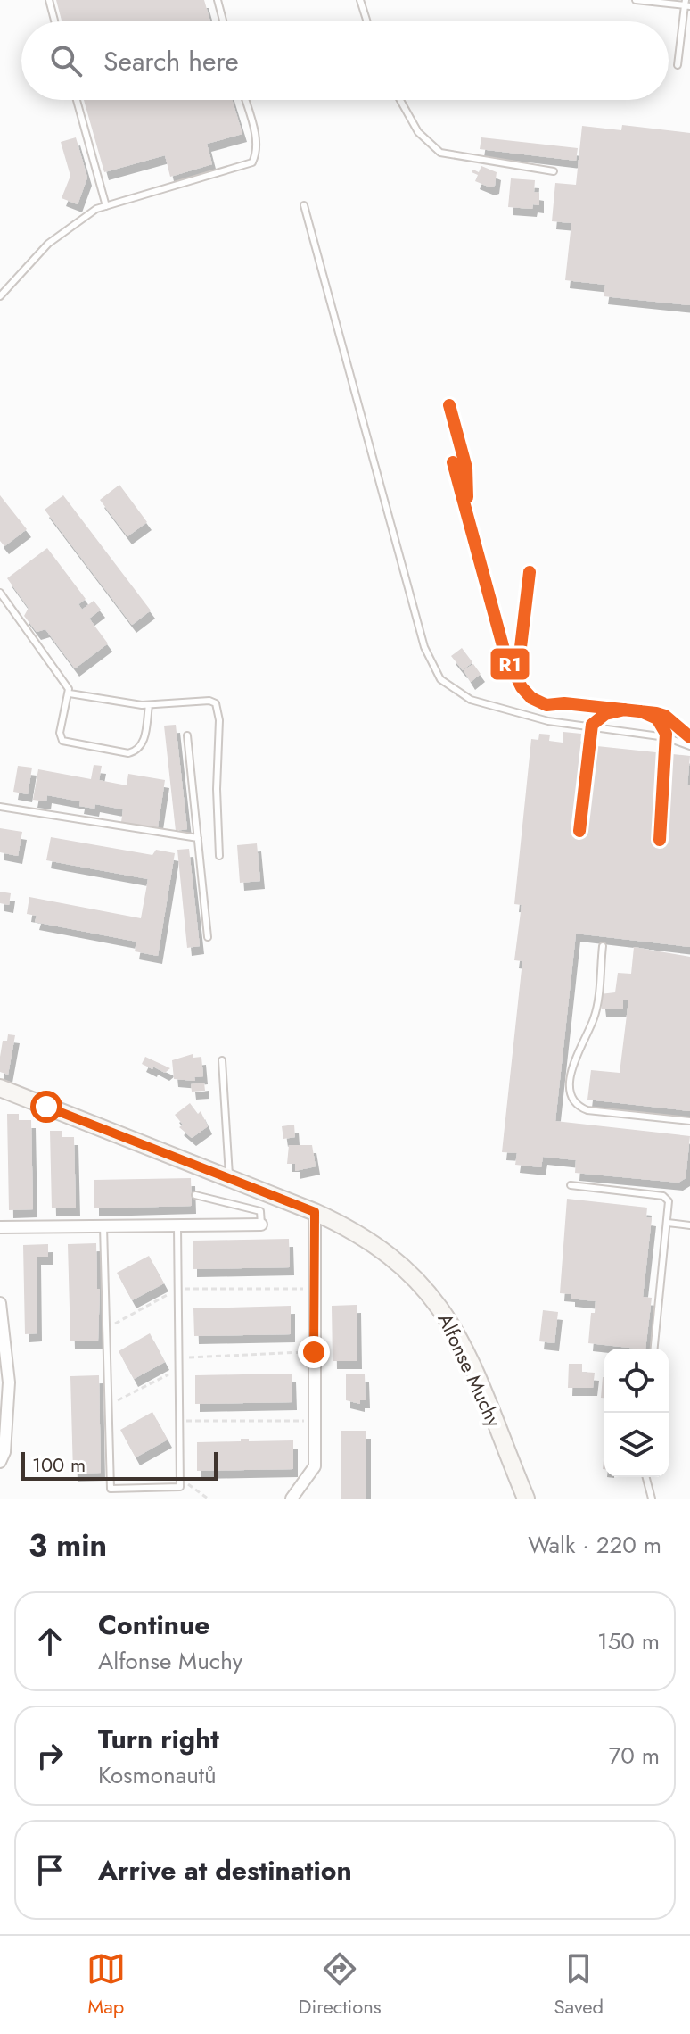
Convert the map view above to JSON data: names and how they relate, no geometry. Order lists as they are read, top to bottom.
{
  "streets": {
    "main road": ["Alfonse Muchy"]
  },
  "lines": ["transit line R1"],
  "scale_bar": "100 m",
  "page": {
    "search": "Search here",
    "scale": "100 m",
    "heading": ["3 min", "Walk · 220 m"],
    "list": [
      ["Continue", "Alfonse Muchy", "150 m"],
      ["Turn right", "Kosmonautů", "70 m"],
      "Arrive at destination"
    ],
    "nav": ["Map", "Directions", "Saved"]
  }
}
